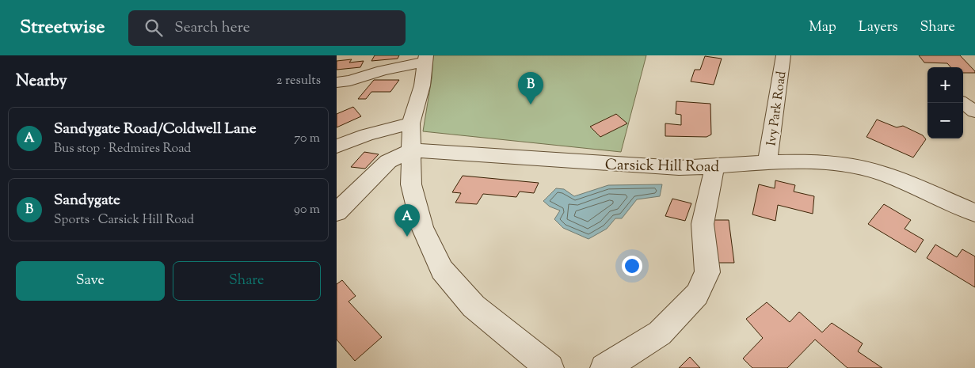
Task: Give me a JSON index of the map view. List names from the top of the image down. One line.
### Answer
{"streets":{"street":["Ivy Park Road","Carsick Hill Road"]},"crossings":[["Ivy Park Road","Carsick Hill Road"]],"page":{"header":"Streetwise","search":"Search here","nav":["Map","Layers","Share"],"heading":["Nearby","2 results"],"map_buttons":["+","−"],"pins":["B","A"],"list":[{"mark":"A","name":"Sandygate Road/Coldwell Lane","note":"Bus stop · Redmires Road","value":"70 m"},{"mark":"B","name":"Sandygate","note":"Sports · Carsick Hill Road","value":"90 m"}],"buttons":["Save","Share"]}}
